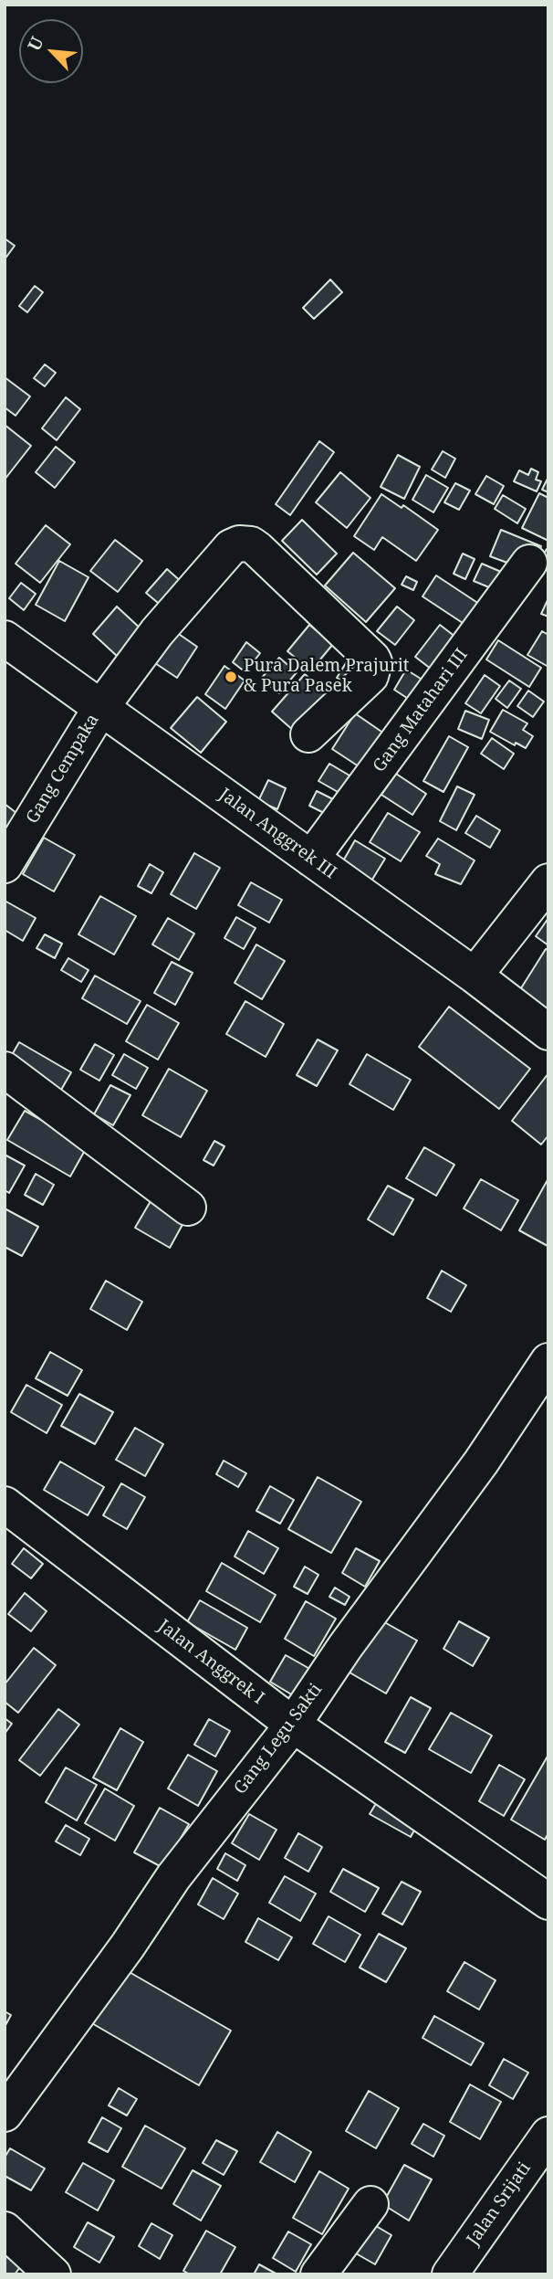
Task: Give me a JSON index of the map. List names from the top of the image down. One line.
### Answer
{"streets":{"street":["Gang Matahari III","Gang Cempaka","Jalan Anggrek III","Jalan Anggrek I","Gang Legu Sakti","Jalan Srijati"]},"crossings":[["Gang Matahari III","Jalan Anggrek III"],["Gang Cempaka","Jalan Anggrek III"],["Jalan Anggrek I","Gang Legu Sakti"]],"places":["Pura Dalem Prajurit & Pura Pasek"],"north":"top left"}
